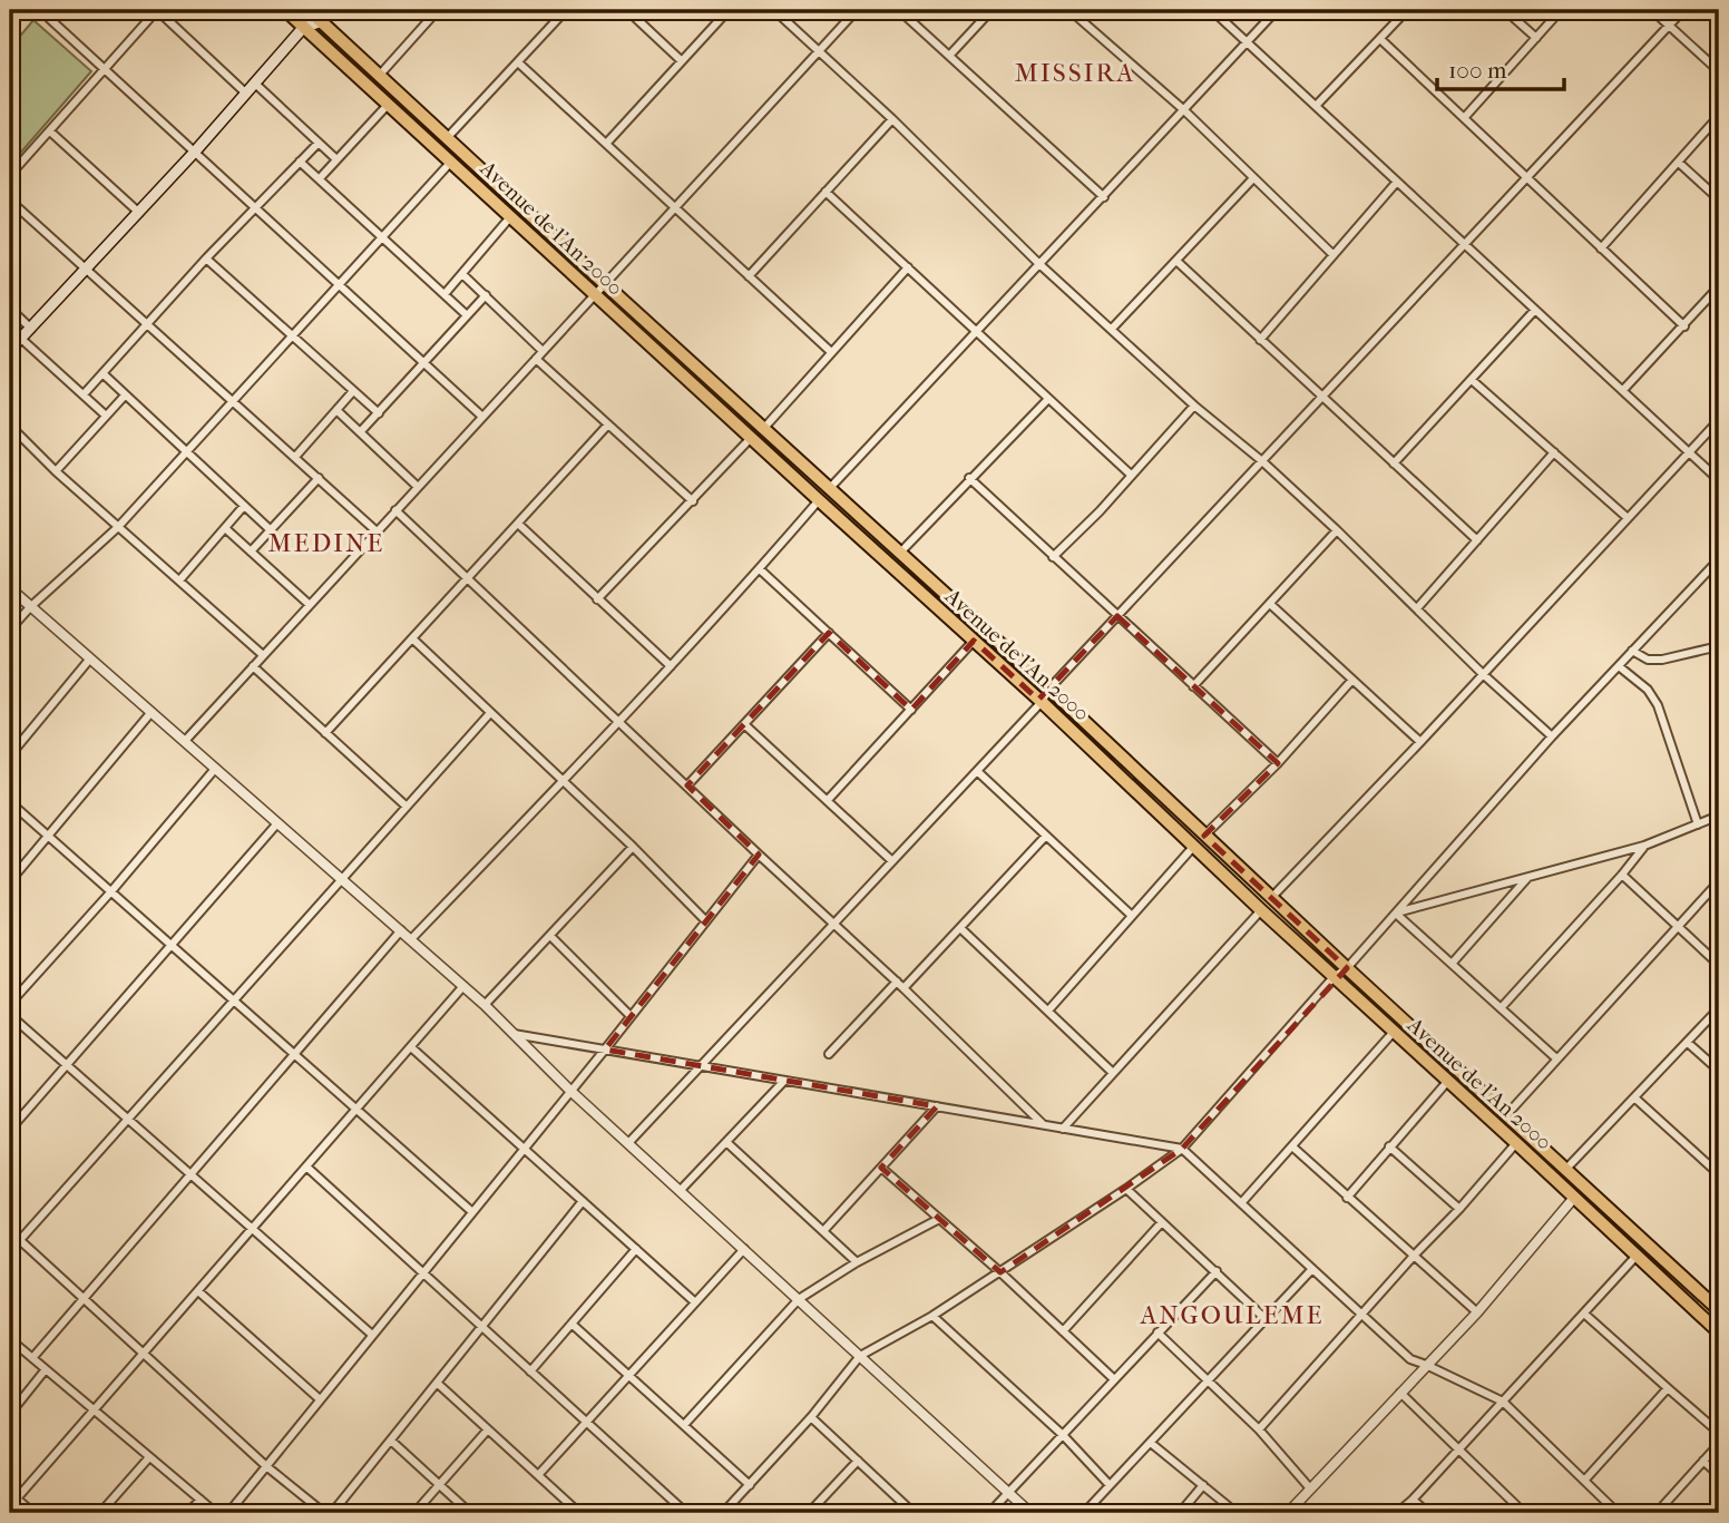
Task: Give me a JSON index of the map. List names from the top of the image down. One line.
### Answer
{"streets":{"main road":["Avenue de l'An 2000"]},"districts":["MISSIRA","MEDINE","ANGOULEME"],"scale_bar":"100 m"}
